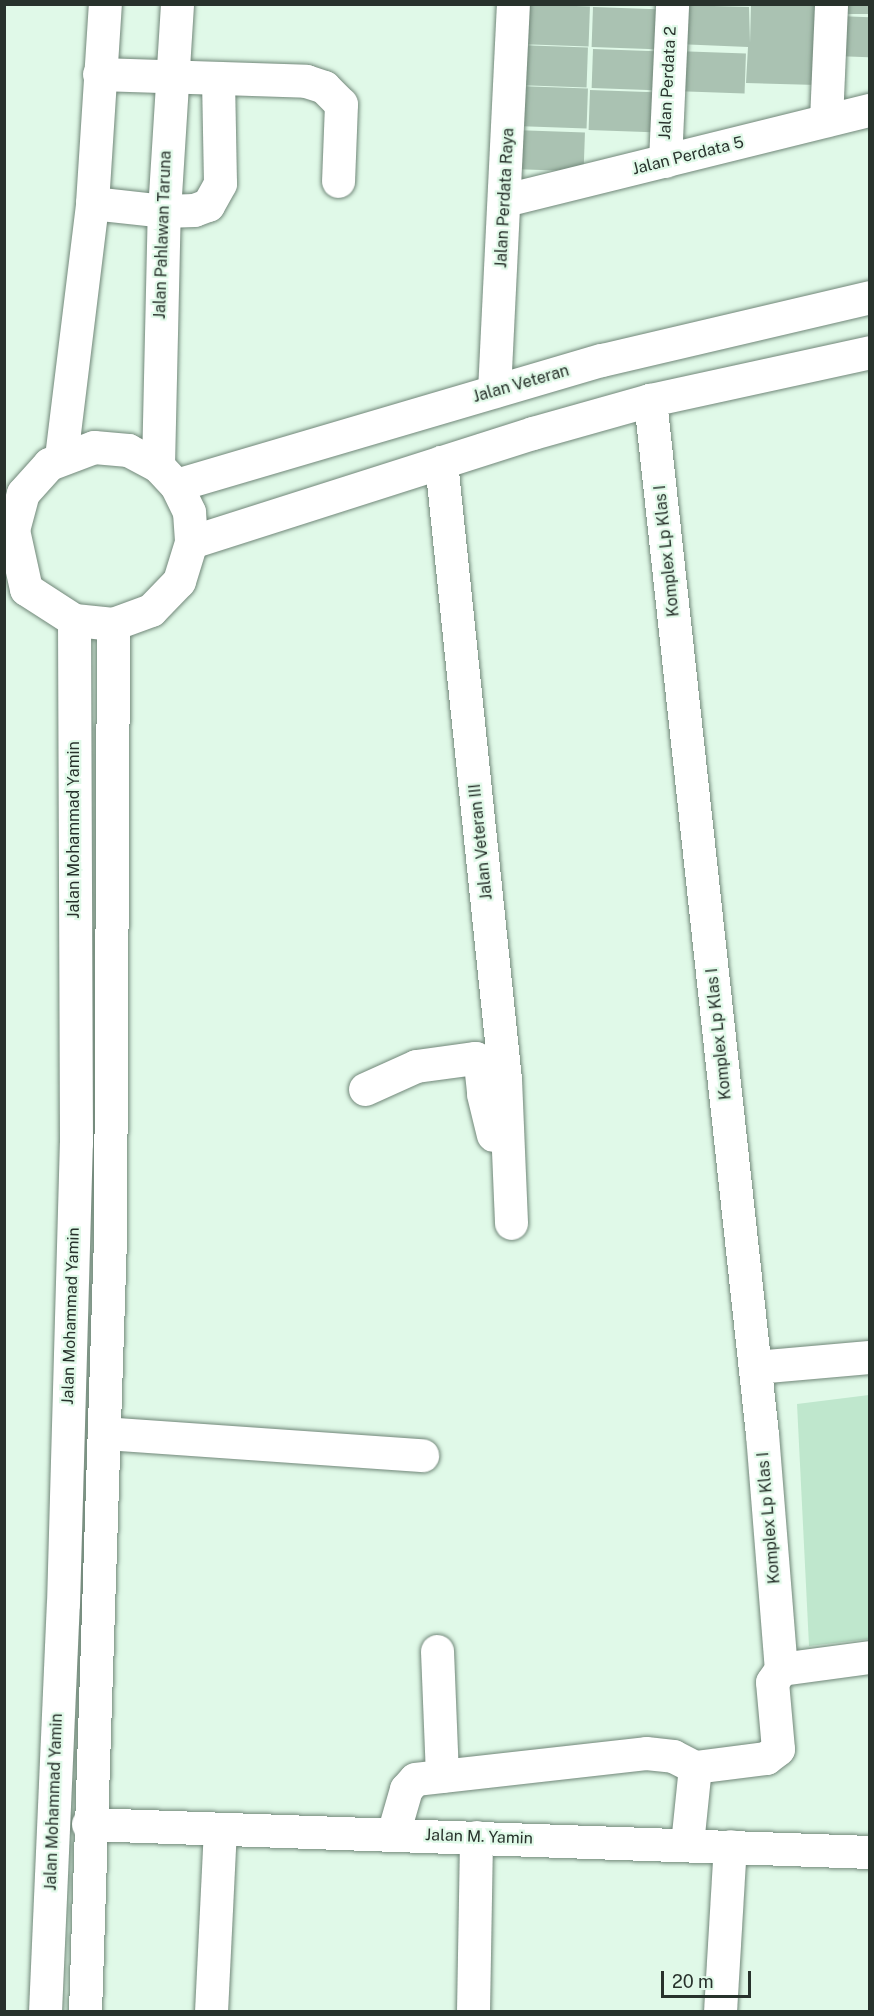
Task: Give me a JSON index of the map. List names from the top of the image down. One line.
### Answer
{"streets":{"main road":["Jalan Perdata 2","Jalan Perdata 5","Jalan Perdata Raya","Jalan Pahlawan Taruna","Jalan Veteran","Komplex Lp Klas I","Jalan Mohammad Yamin","Jalan Veteran III","Jalan M. Yamin"]},"crossings":[["Jalan Perdata 2","Jalan Perdata 5"],["Jalan Perdata 5","Jalan Perdata Raya"],["Jalan Perdata Raya","Jalan Veteran"],["Jalan Pahlawan Taruna","Jalan Veteran"],["Jalan Pahlawan Taruna","Jalan Mohammad Yamin"],["Jalan Veteran","Jalan Mohammad Yamin"]],"scale_bar":"20 m"}
